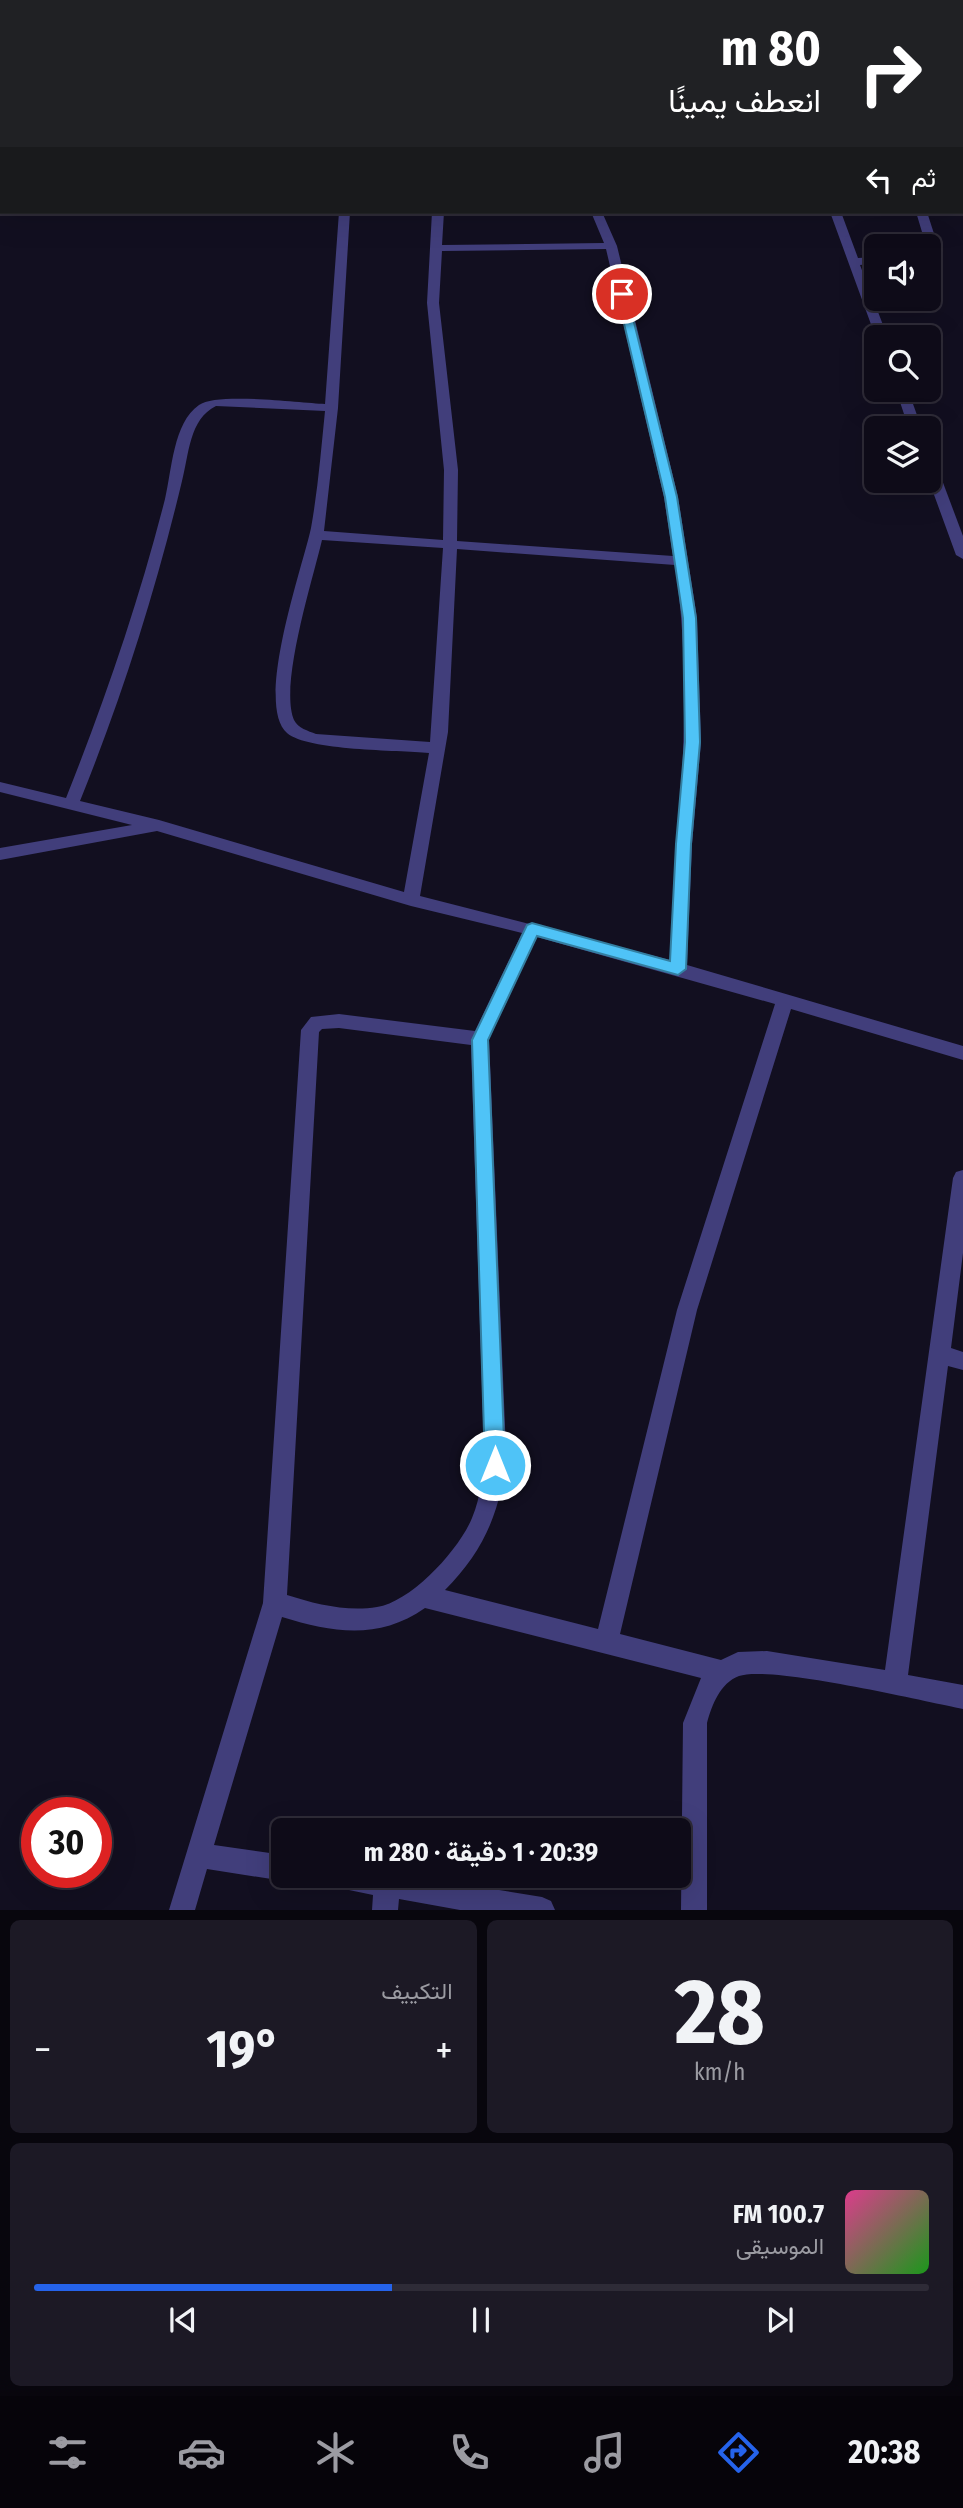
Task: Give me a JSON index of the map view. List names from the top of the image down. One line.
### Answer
{"page":{"turn":["80 m","انعطف يمينًا"],"then":"ثم","limit":"30","trip":"20:39 · 1 دقيقة · 280 m","tile":[["28","km/h"],"التكييف"],"heat":["−","19°","+"],"song":["100.7 FM","الموسيقى"],"tabs":"20:38"}}
